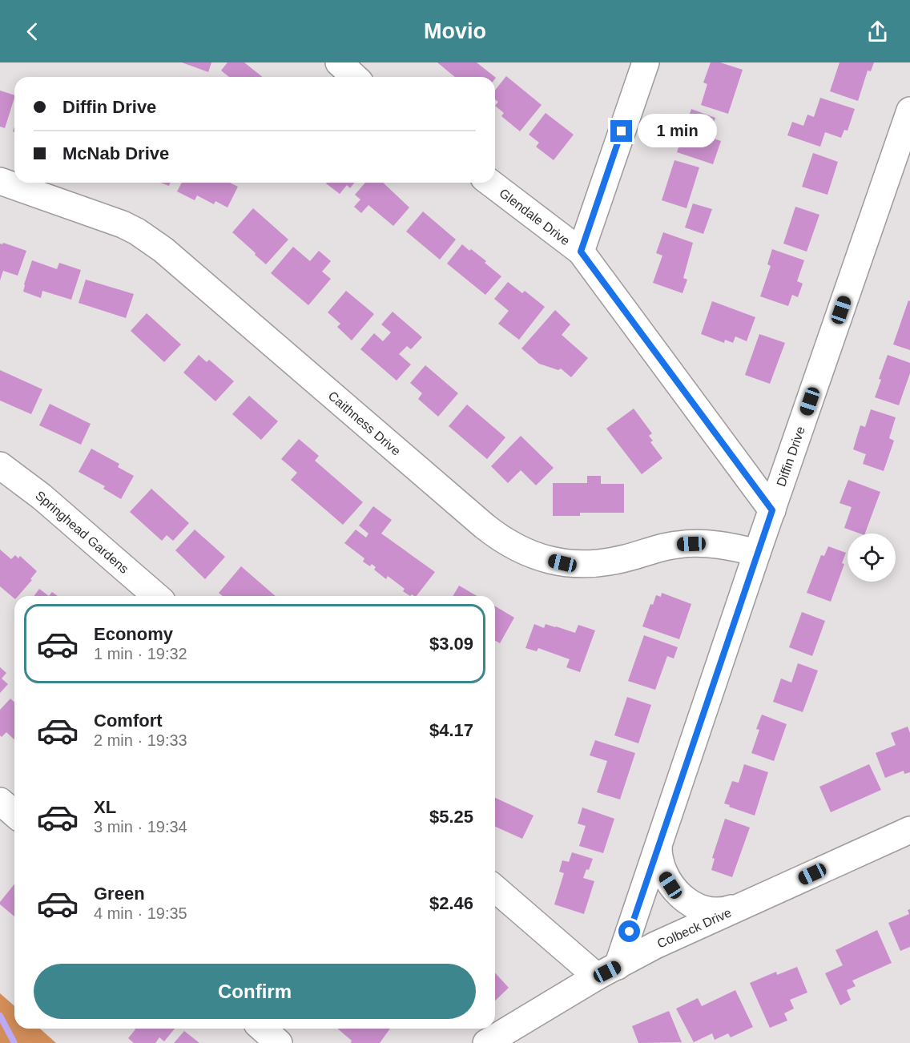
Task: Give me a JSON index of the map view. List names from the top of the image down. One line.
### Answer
{"streets":{"street":["Glendale Drive","Caithness Drive","Diffin Drive","Springhead Gardens","Colbeck Drive"]},"crossings":[["Glendale Drive","Diffin Drive"],["Caithness Drive","Diffin Drive"],["Diffin Drive","Colbeck Drive"]],"page":{"header":"Movio","banner":["Diffin Drive","McNab Drive"],"bubble":"1 min","list":[{"name":"Economy","note":"1 min · 19:32","value":"$3.09"},{"name":"Comfort","note":"2 min · 19:33","value":"$4.17"},{"name":"XL","note":"3 min · 19:34","value":"$5.25"},{"name":"Green","note":"4 min · 19:35","value":"$2.46"}],"buttons":"Confirm"}}
